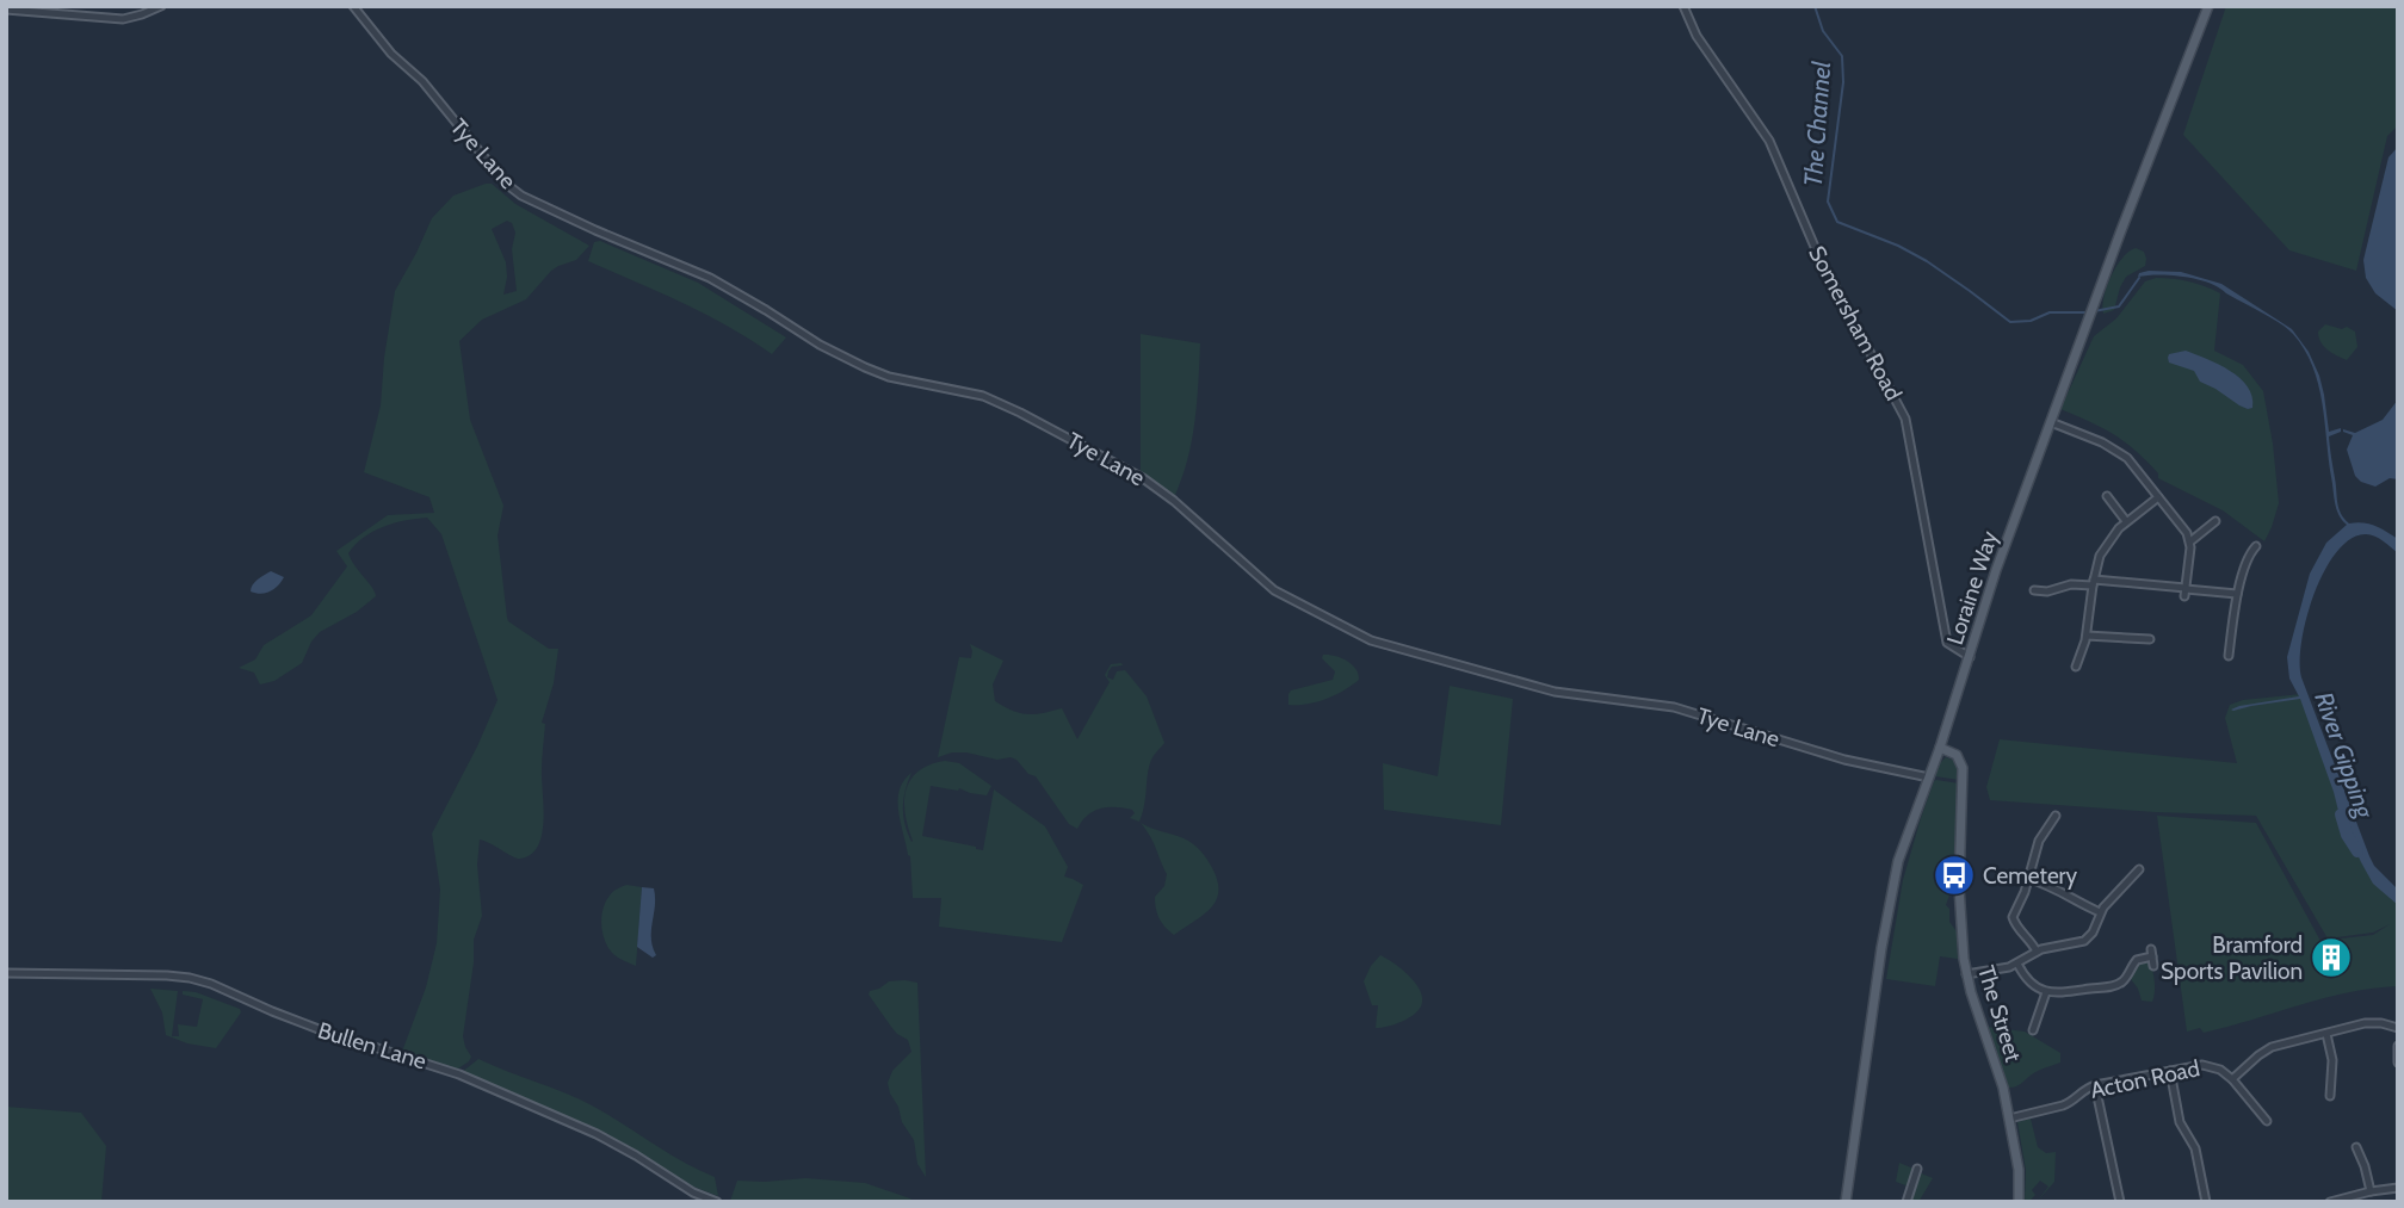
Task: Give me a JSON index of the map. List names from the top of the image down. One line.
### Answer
{"streets":{"main road":["Loraine Way","The Street"],"street":["Tye Lane","Somersham Road","Bullen Lane","Acton Road"]},"crossings":[["Tye Lane","Loraine Way"],["Somersham Road","Loraine Way"],["Loraine Way","The Street"],["The Street","Acton Road"]],"water":["The Channel","River Gipping"],"places":{"bus stop":["Cemetery"],"building":["Bramford Sports Pavilion"]}}
